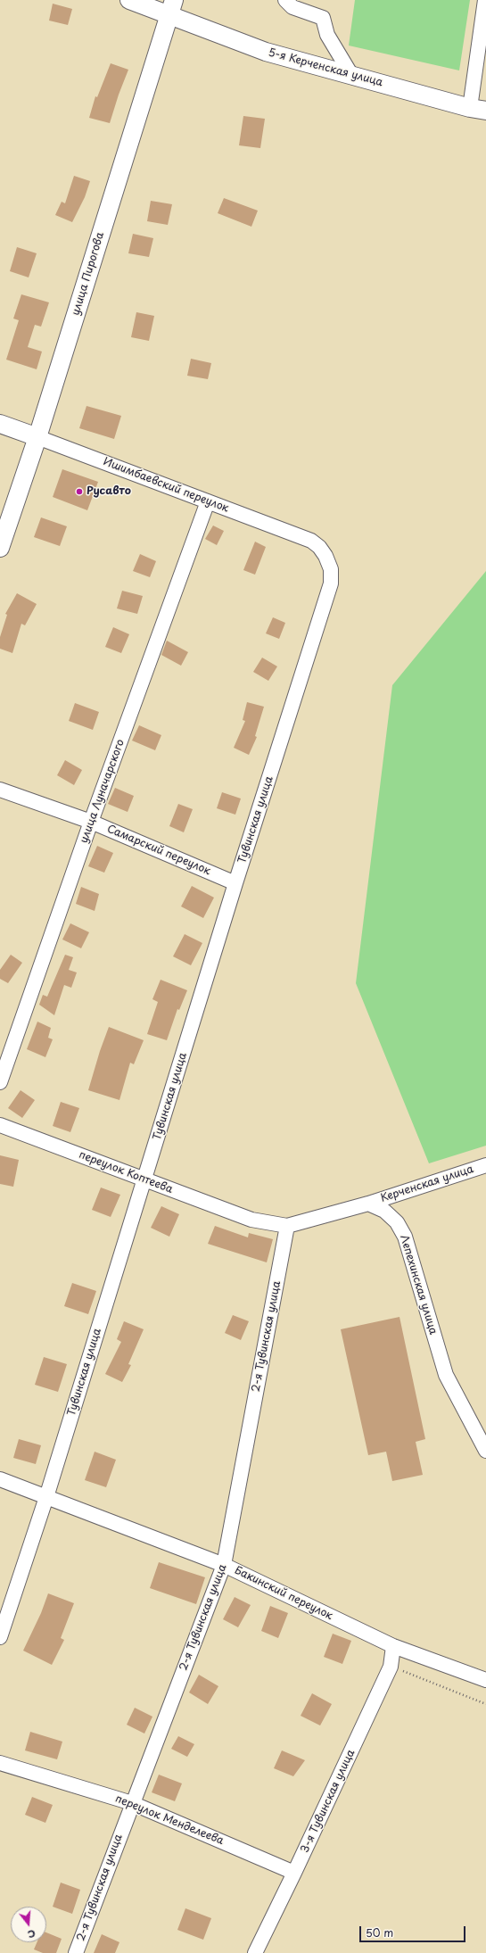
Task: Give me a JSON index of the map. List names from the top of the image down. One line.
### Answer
{"streets":{"main road":["5-я Керченская улица","улица Пирогова","Ишимбаевский переулок"],"street":["улица Луначарского","Тувинская улица","Самарский переулок","переулок Коптеева","Керченская улица","Лепехинская улица","2-я Тувинская улица","Бакинский переулок","3-я Тувинская улица","переулок Менделеева"]},"crossings":[["5-я Керченская улица","улица Пирогова"],["улица Пирогова","Ишимбаевский переулок"],["Ишимбаевский переулок","улица Луначарского"],["Ишимбаевский переулок","Тувинская улица"],["улица Луначарского","Самарский переулок"],["Тувинская улица","Самарский переулок"],["Тувинская улица","переулок Коптеева"],["Тувинская улица","Бакинский переулок"],["переулок Коптеева","2-я Тувинская улица"],["Керченская улица","Лепехинская улица"],["2-я Тувинская улица","Бакинский переулок"],["2-я Тувинская улица","переулок Менделеева"],["Бакинский переулок","3-я Тувинская улица"],["3-я Тувинская улица","переулок Менделеева"]],"places":["Русавто"],"scale_bar":"50 m","north":"bottom"}
